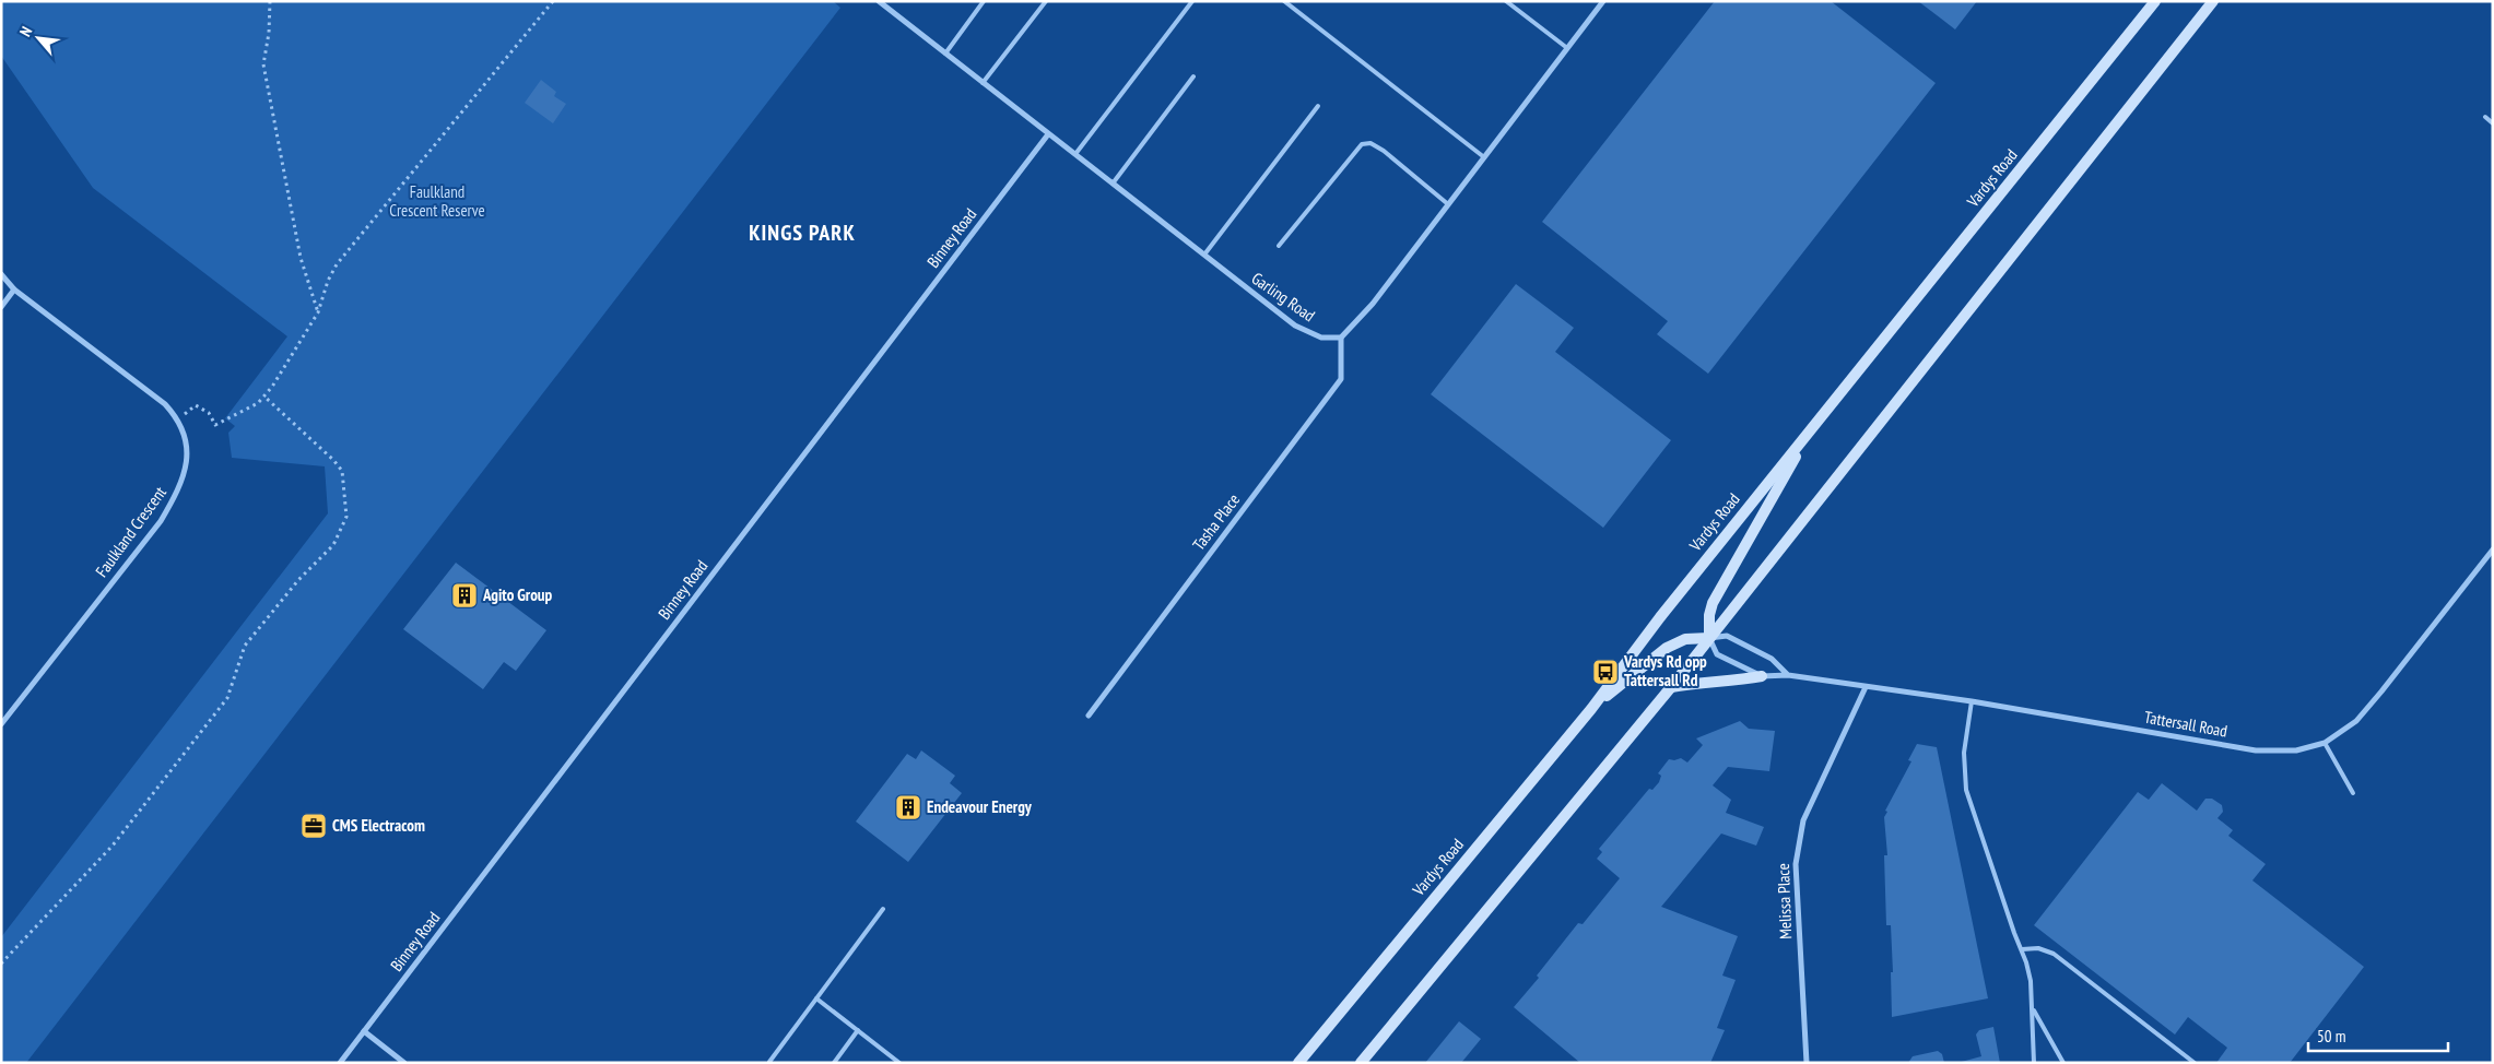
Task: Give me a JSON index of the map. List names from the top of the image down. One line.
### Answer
{"streets":{"main road":["Vardys Road"],"street":["Binney Road","Garling Road","Tasha Place","Faulkland Crescent","Tattersall Road","Melissa Place"]},"crossings":[["Binney Road","Garling Road"],["Garling Road","Tasha Place"],["Tattersall Road","Melissa Place"]],"districts":["KINGS PARK"],"parks":["Faulkland Crescent Reserve"],"places":{"building":["Agito Group","Endeavour Energy"],"bus stop":["Vardys Rd opp Tattersall Rd"],"office":["CMS Electracom"]},"scale_bar":"50 m","north":"top left"}
